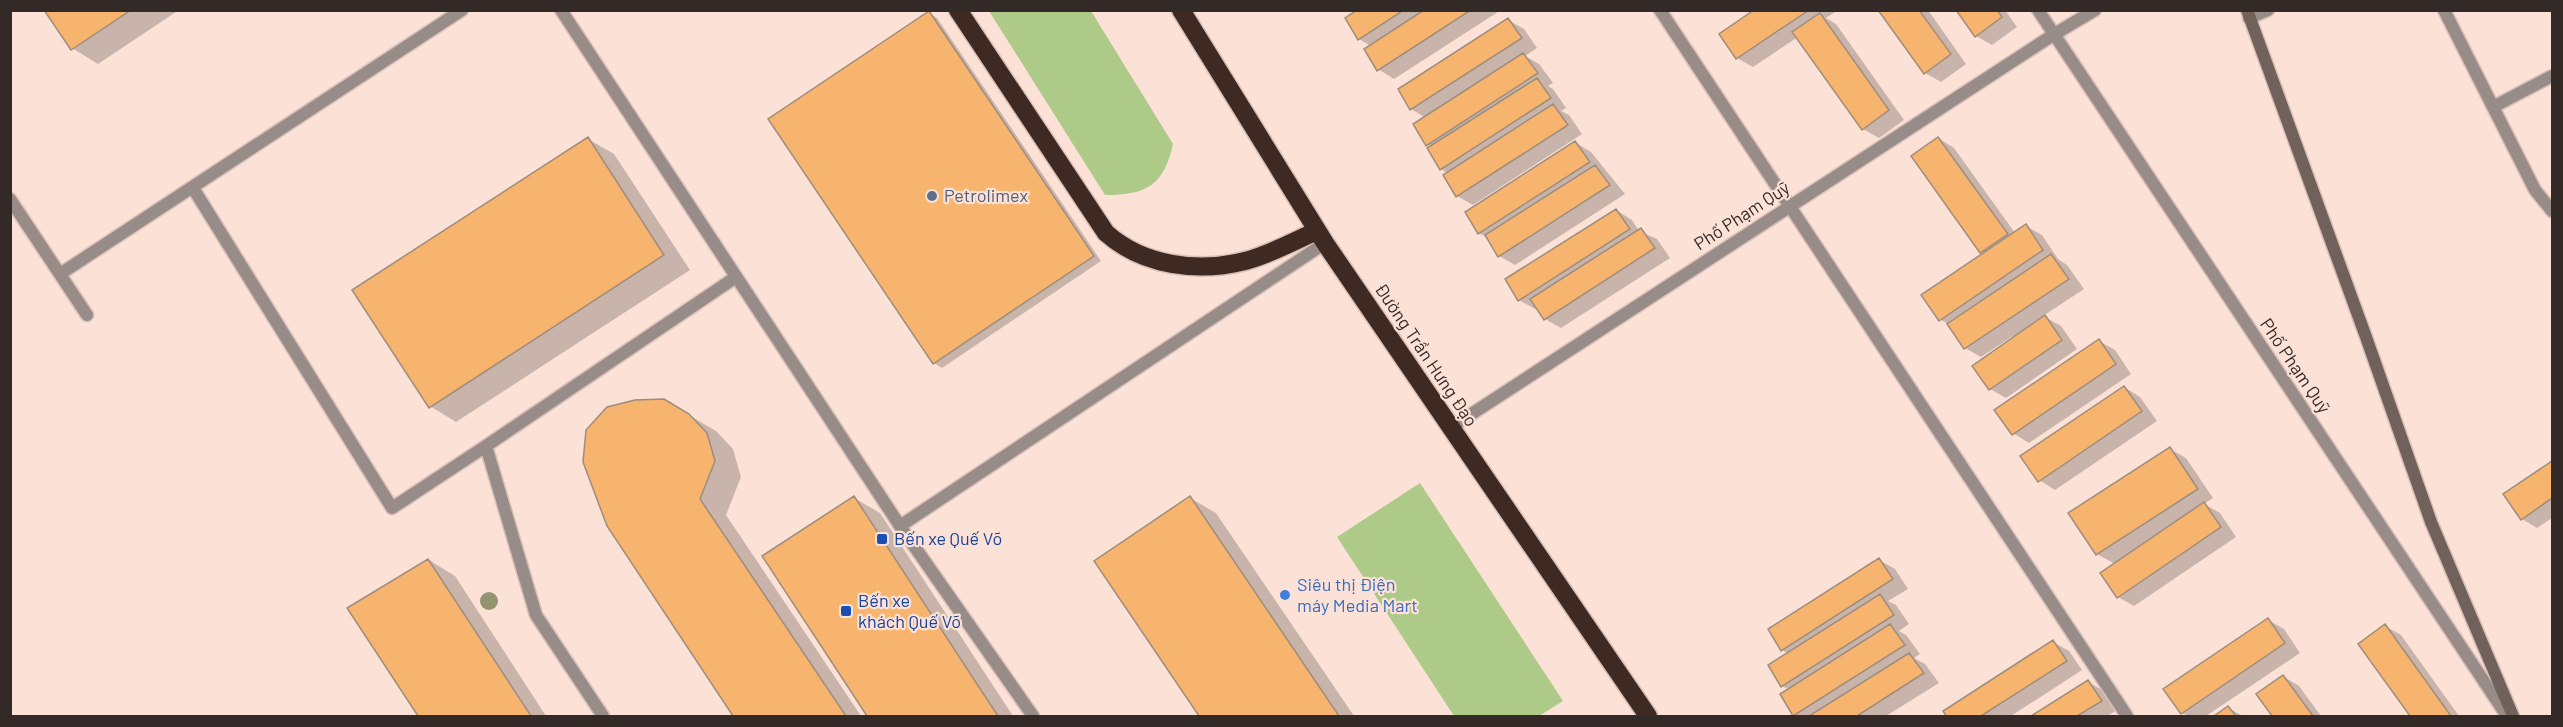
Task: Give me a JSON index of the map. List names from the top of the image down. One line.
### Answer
{"streets":{"highway":["Đường Trần Hưng Đạo"],"street":["Phố Phạm Quỹ"]},"crossings":[["Phố Phạm Quỹ","Đường Trần Hưng Đạo"]],"places":{"other":["Petrolimex","Siêu thị Điện máy Media Mart"],"transit":["Bến xe Quế Võ","Bến xe khách Quế Võ"]}}
